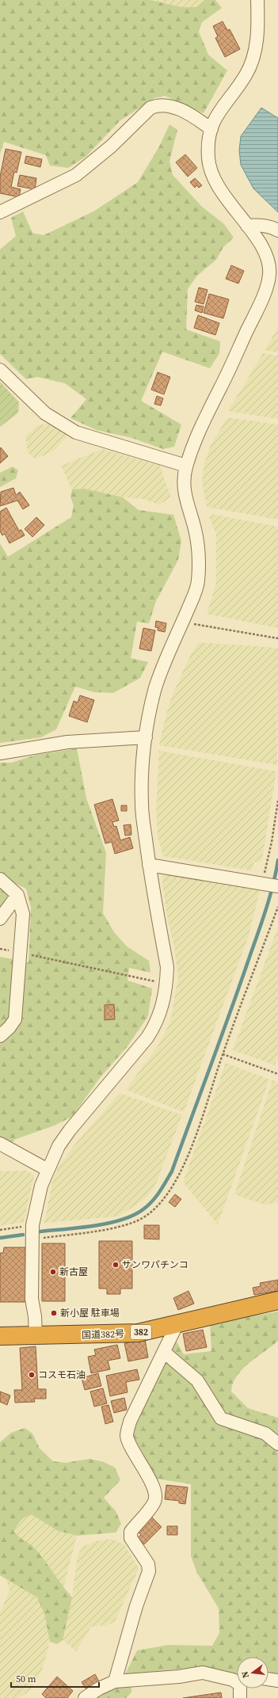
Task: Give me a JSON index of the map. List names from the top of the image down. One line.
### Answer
{"streets":{"highway":["382","国道382号"]},"places":["サンワパチンコ","新古屋","新小屋 駐車場","コスモ石油"],"scale_bar":"50 m","north":"left"}
